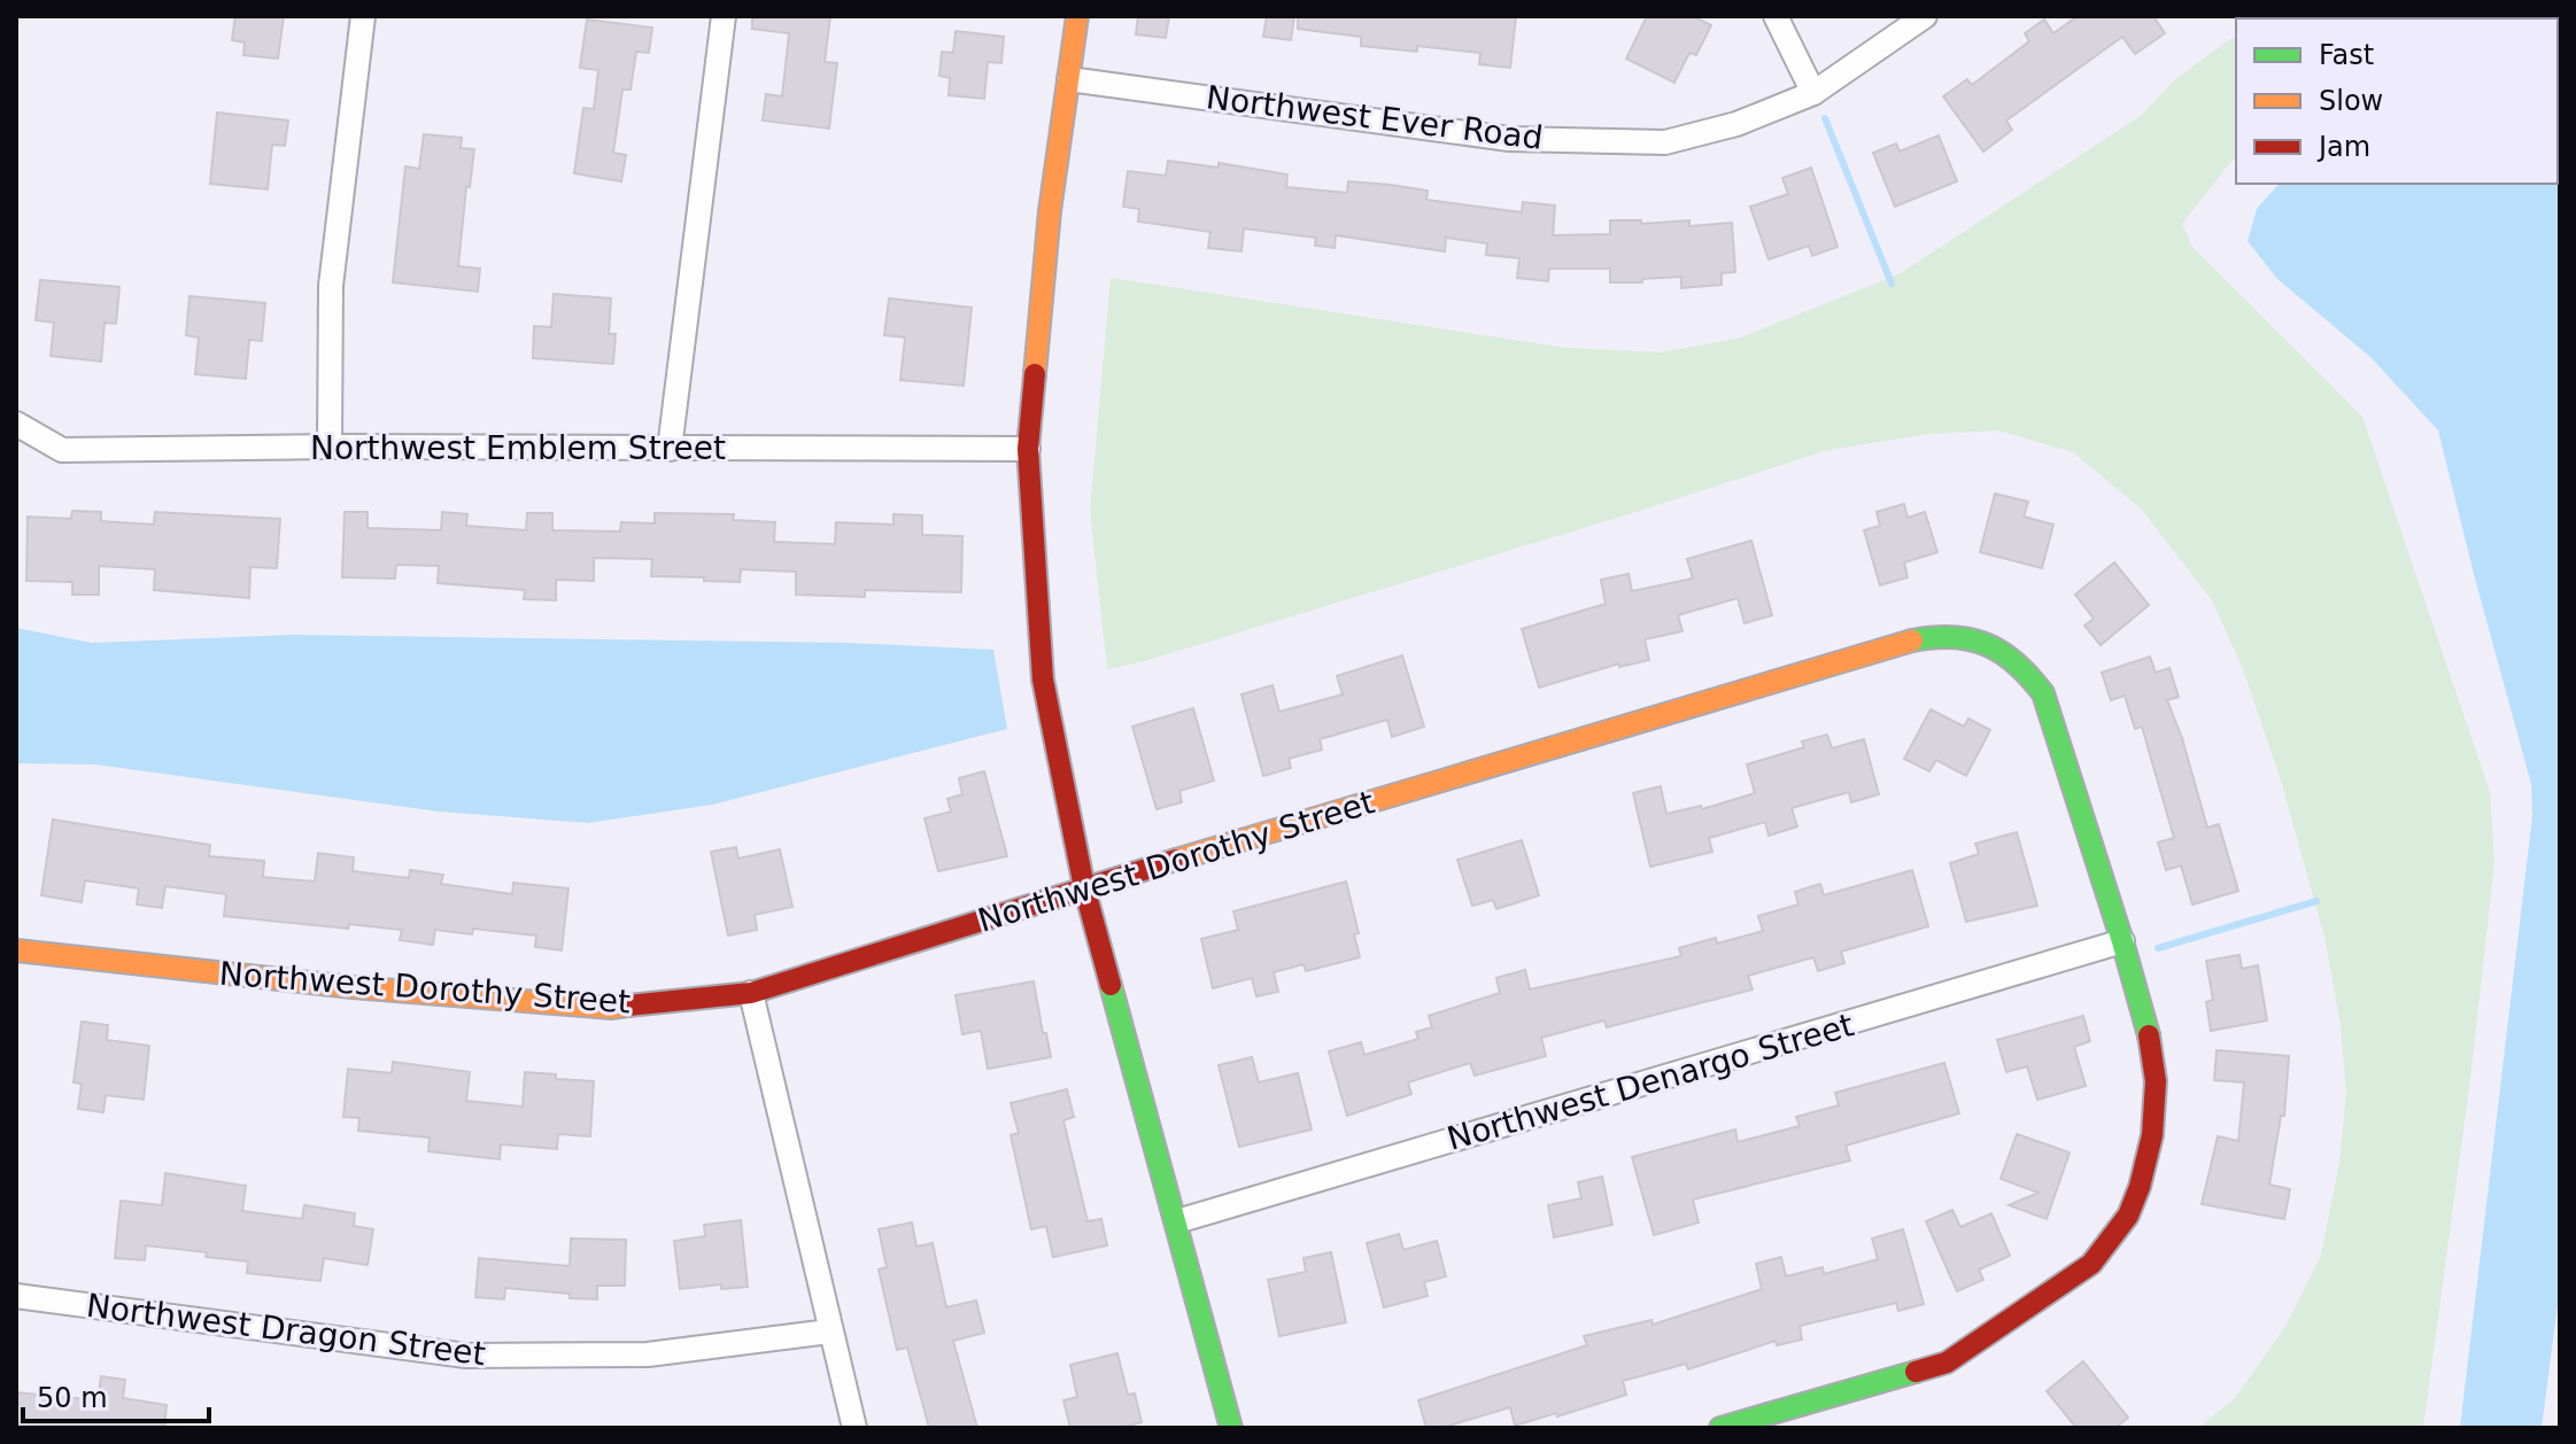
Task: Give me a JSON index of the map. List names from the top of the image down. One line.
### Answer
{"streets":{"street":["Northwest Ever Road","Northwest Emblem Street","Northwest Dorothy Street","Northwest Denargo Street","Northwest Dragon Street"]},"crossings":[["Northwest Dorothy Street","Northwest Denargo Street"]],"legend":["Fast","Slow","Jam"],"scale_bar":"50 m"}
